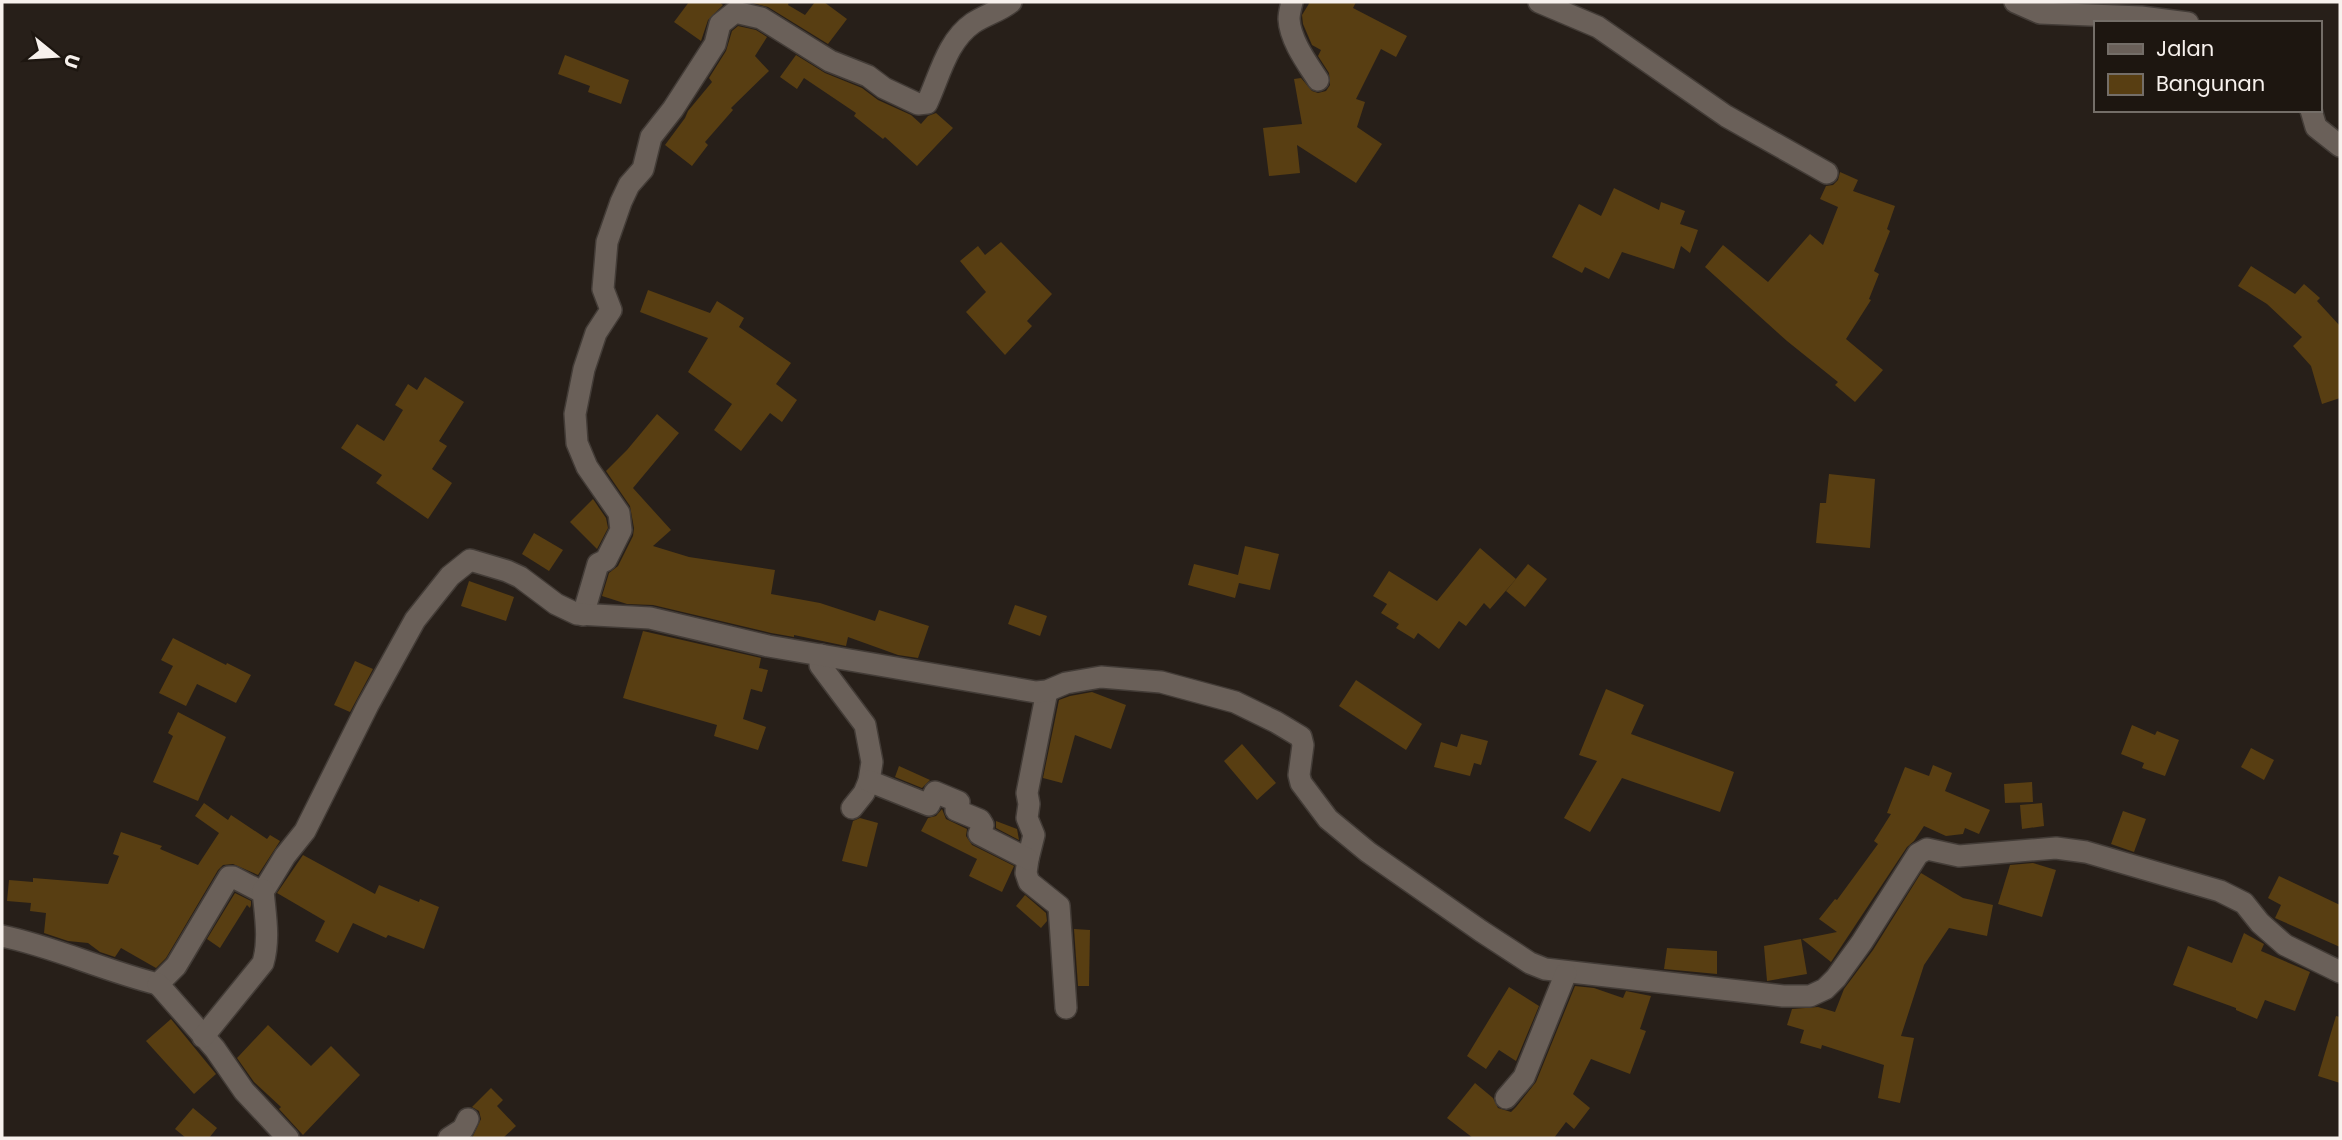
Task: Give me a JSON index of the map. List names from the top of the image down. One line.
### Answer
{"legend":["Jalan","Bangunan"],"north":"right"}
